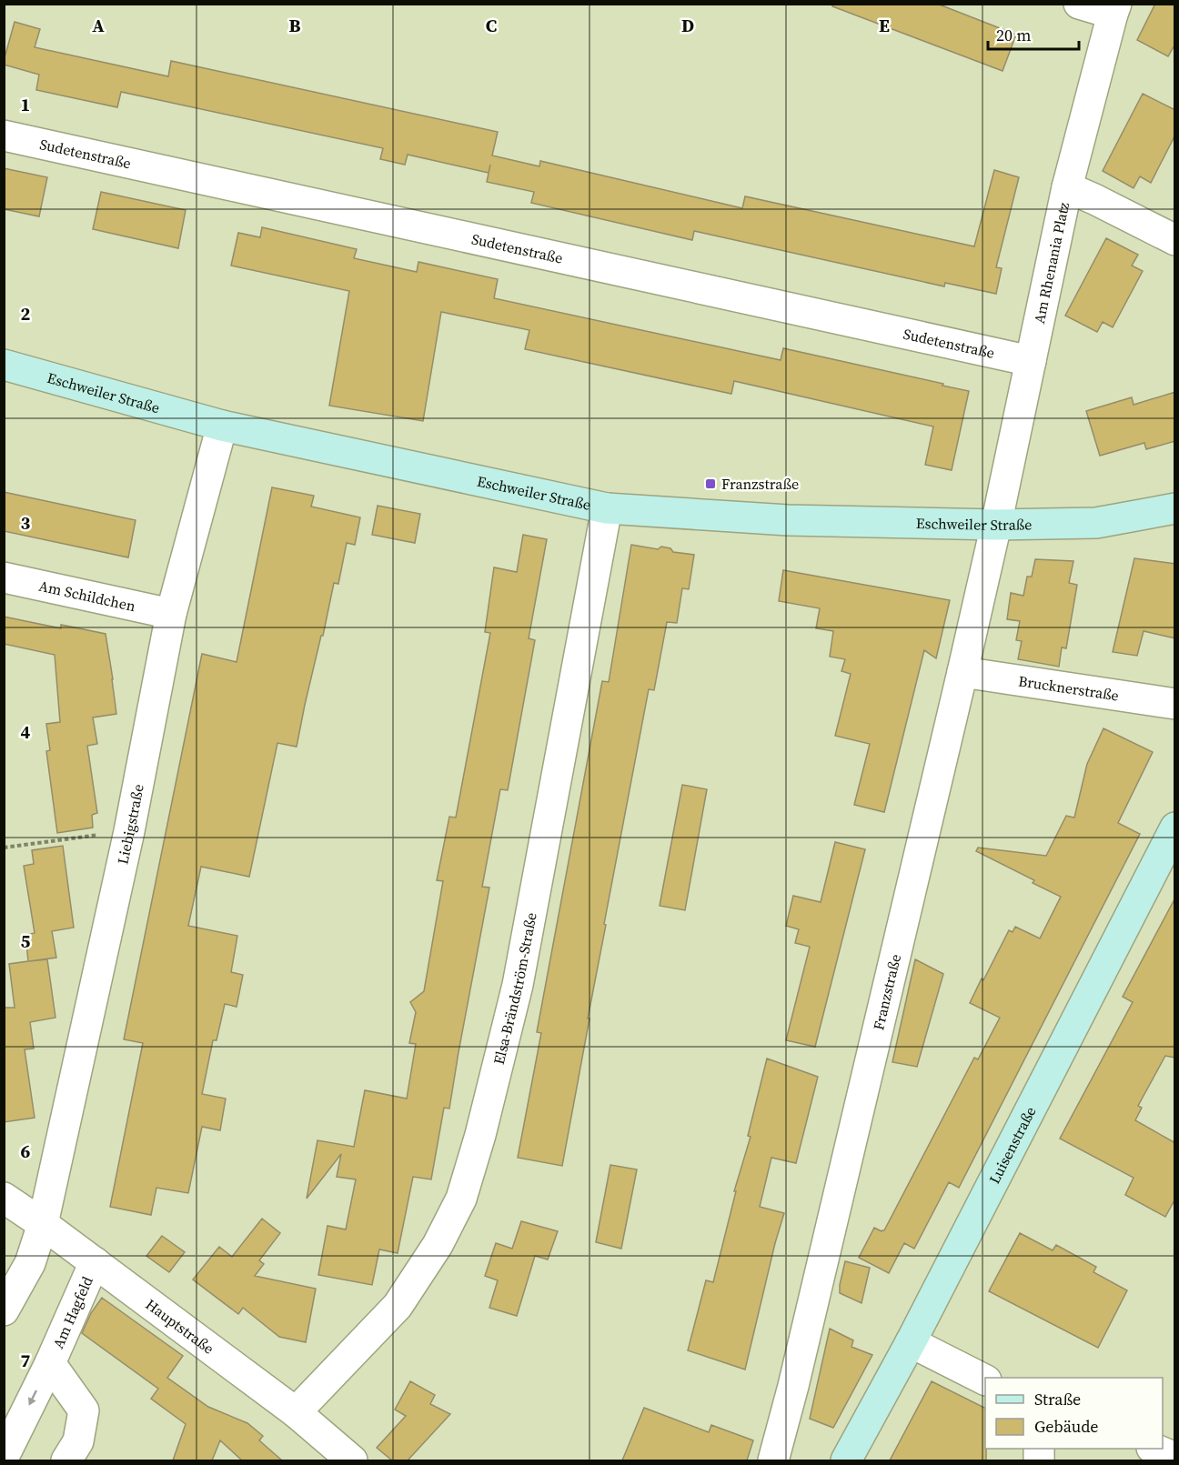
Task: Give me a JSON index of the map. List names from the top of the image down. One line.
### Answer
{"streets":{"street":["Sudetenstraße","Am Rhenania Platz","Eschweiler Straße","Am Schildchen","Brucknerstraße","Liebigstraße","Elsa-Brändström-Straße","Franzstraße","Luisenstraße","Am Hagfeld","Hauptstraße"]},"crossings":[["Sudetenstraße","Am Rhenania Platz"],["Am Rhenania Platz","Eschweiler Straße"],["Am Rhenania Platz","Franzstraße"],["Eschweiler Straße","Liebigstraße"],["Eschweiler Straße","Elsa-Brändström-Straße"],["Eschweiler Straße","Franzstraße"],["Am Schildchen","Liebigstraße"],["Brucknerstraße","Franzstraße"],["Liebigstraße","Hauptstraße"],["Elsa-Brändström-Straße","Hauptstraße"],["Am Hagfeld","Hauptstraße"]],"places":{"transit":["Franzstraße"]},"legend":["Straße","Gebäude"],"scale_bar":"20 m","grid":{"columns":["A","B","C","D","E"],"rows":["1","2","3","4","5","6","7"]}}
